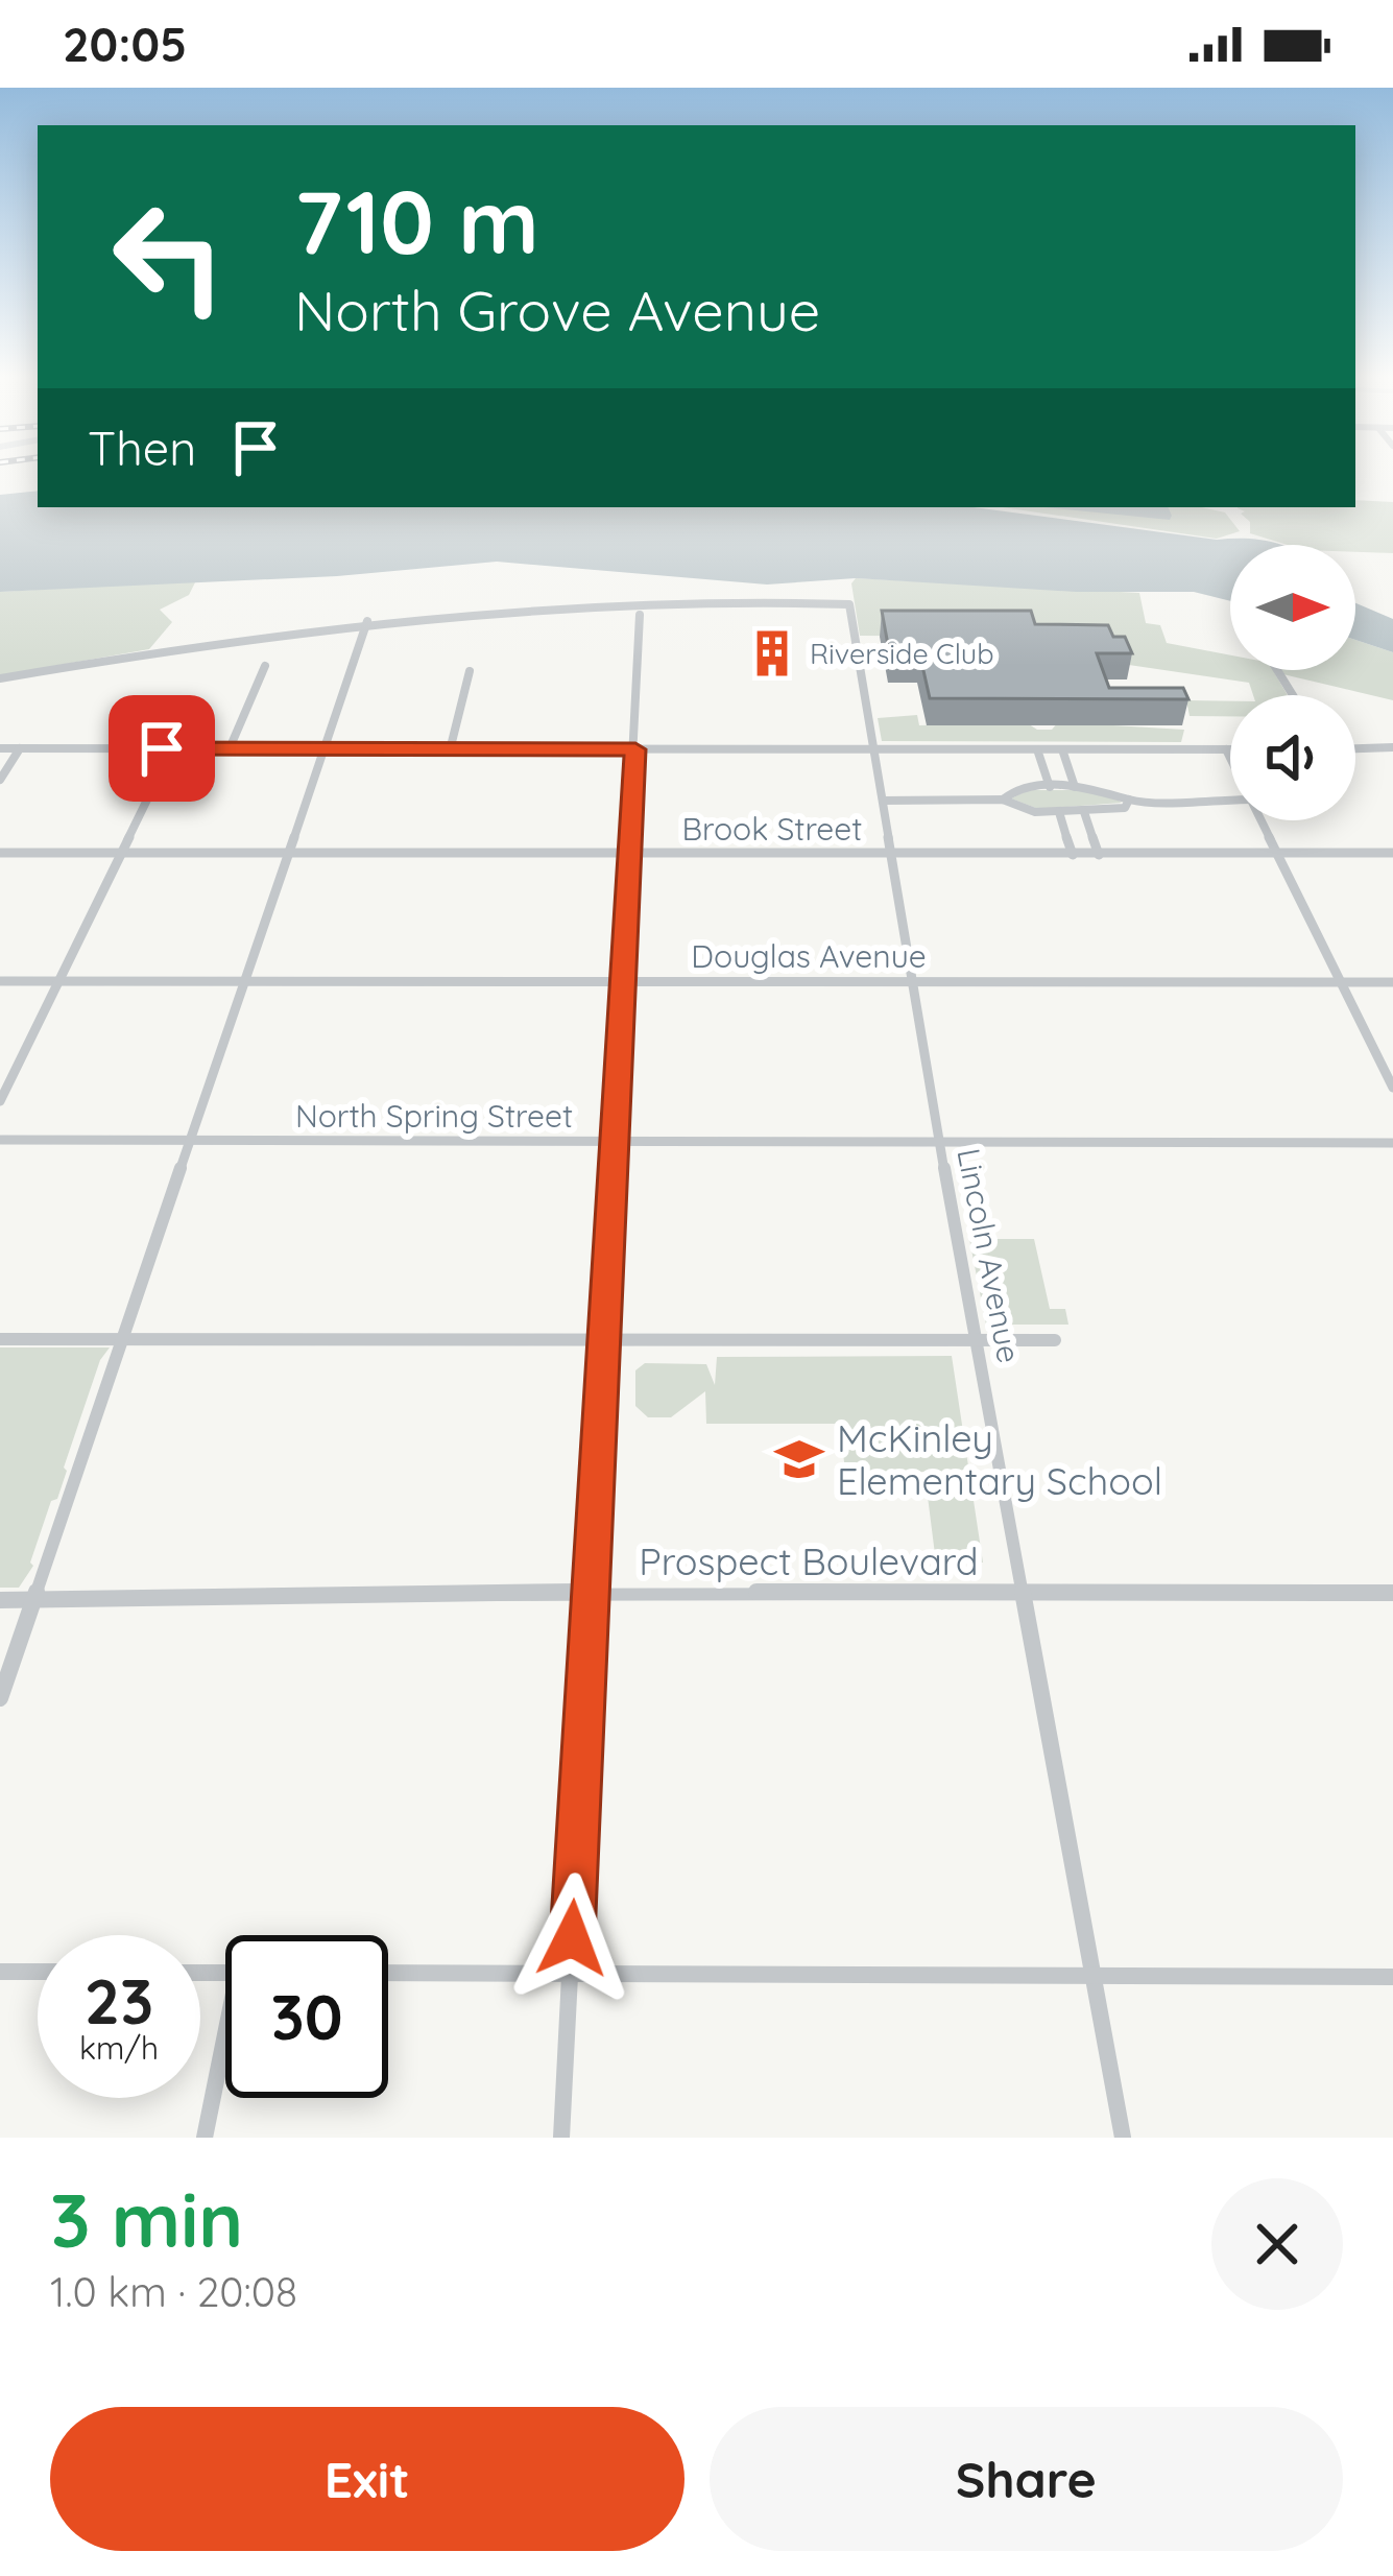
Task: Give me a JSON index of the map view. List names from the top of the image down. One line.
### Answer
{"streets":{"street":["Brook Street","Douglas Avenue","North Spring Street","Lincoln Avenue","Prospect Boulevard"]},"crossings":[["Brook Street","Lincoln Avenue"],["Douglas Avenue","Lincoln Avenue"],["North Spring Street","Lincoln Avenue"],["Lincoln Avenue","Prospect Boulevard"]],"places":{"building":["Riverside Club"],"school or university":["McKinley Elementary School"]},"north":"right","page":{"status":"20:05","turn":["710 m","North Grove Avenue"],"then":"Then","speed":"23 km/h","limit":"30","heading":["3 min","1.0 km · 20:08"],"buttons":["Exit","Share"]}}
